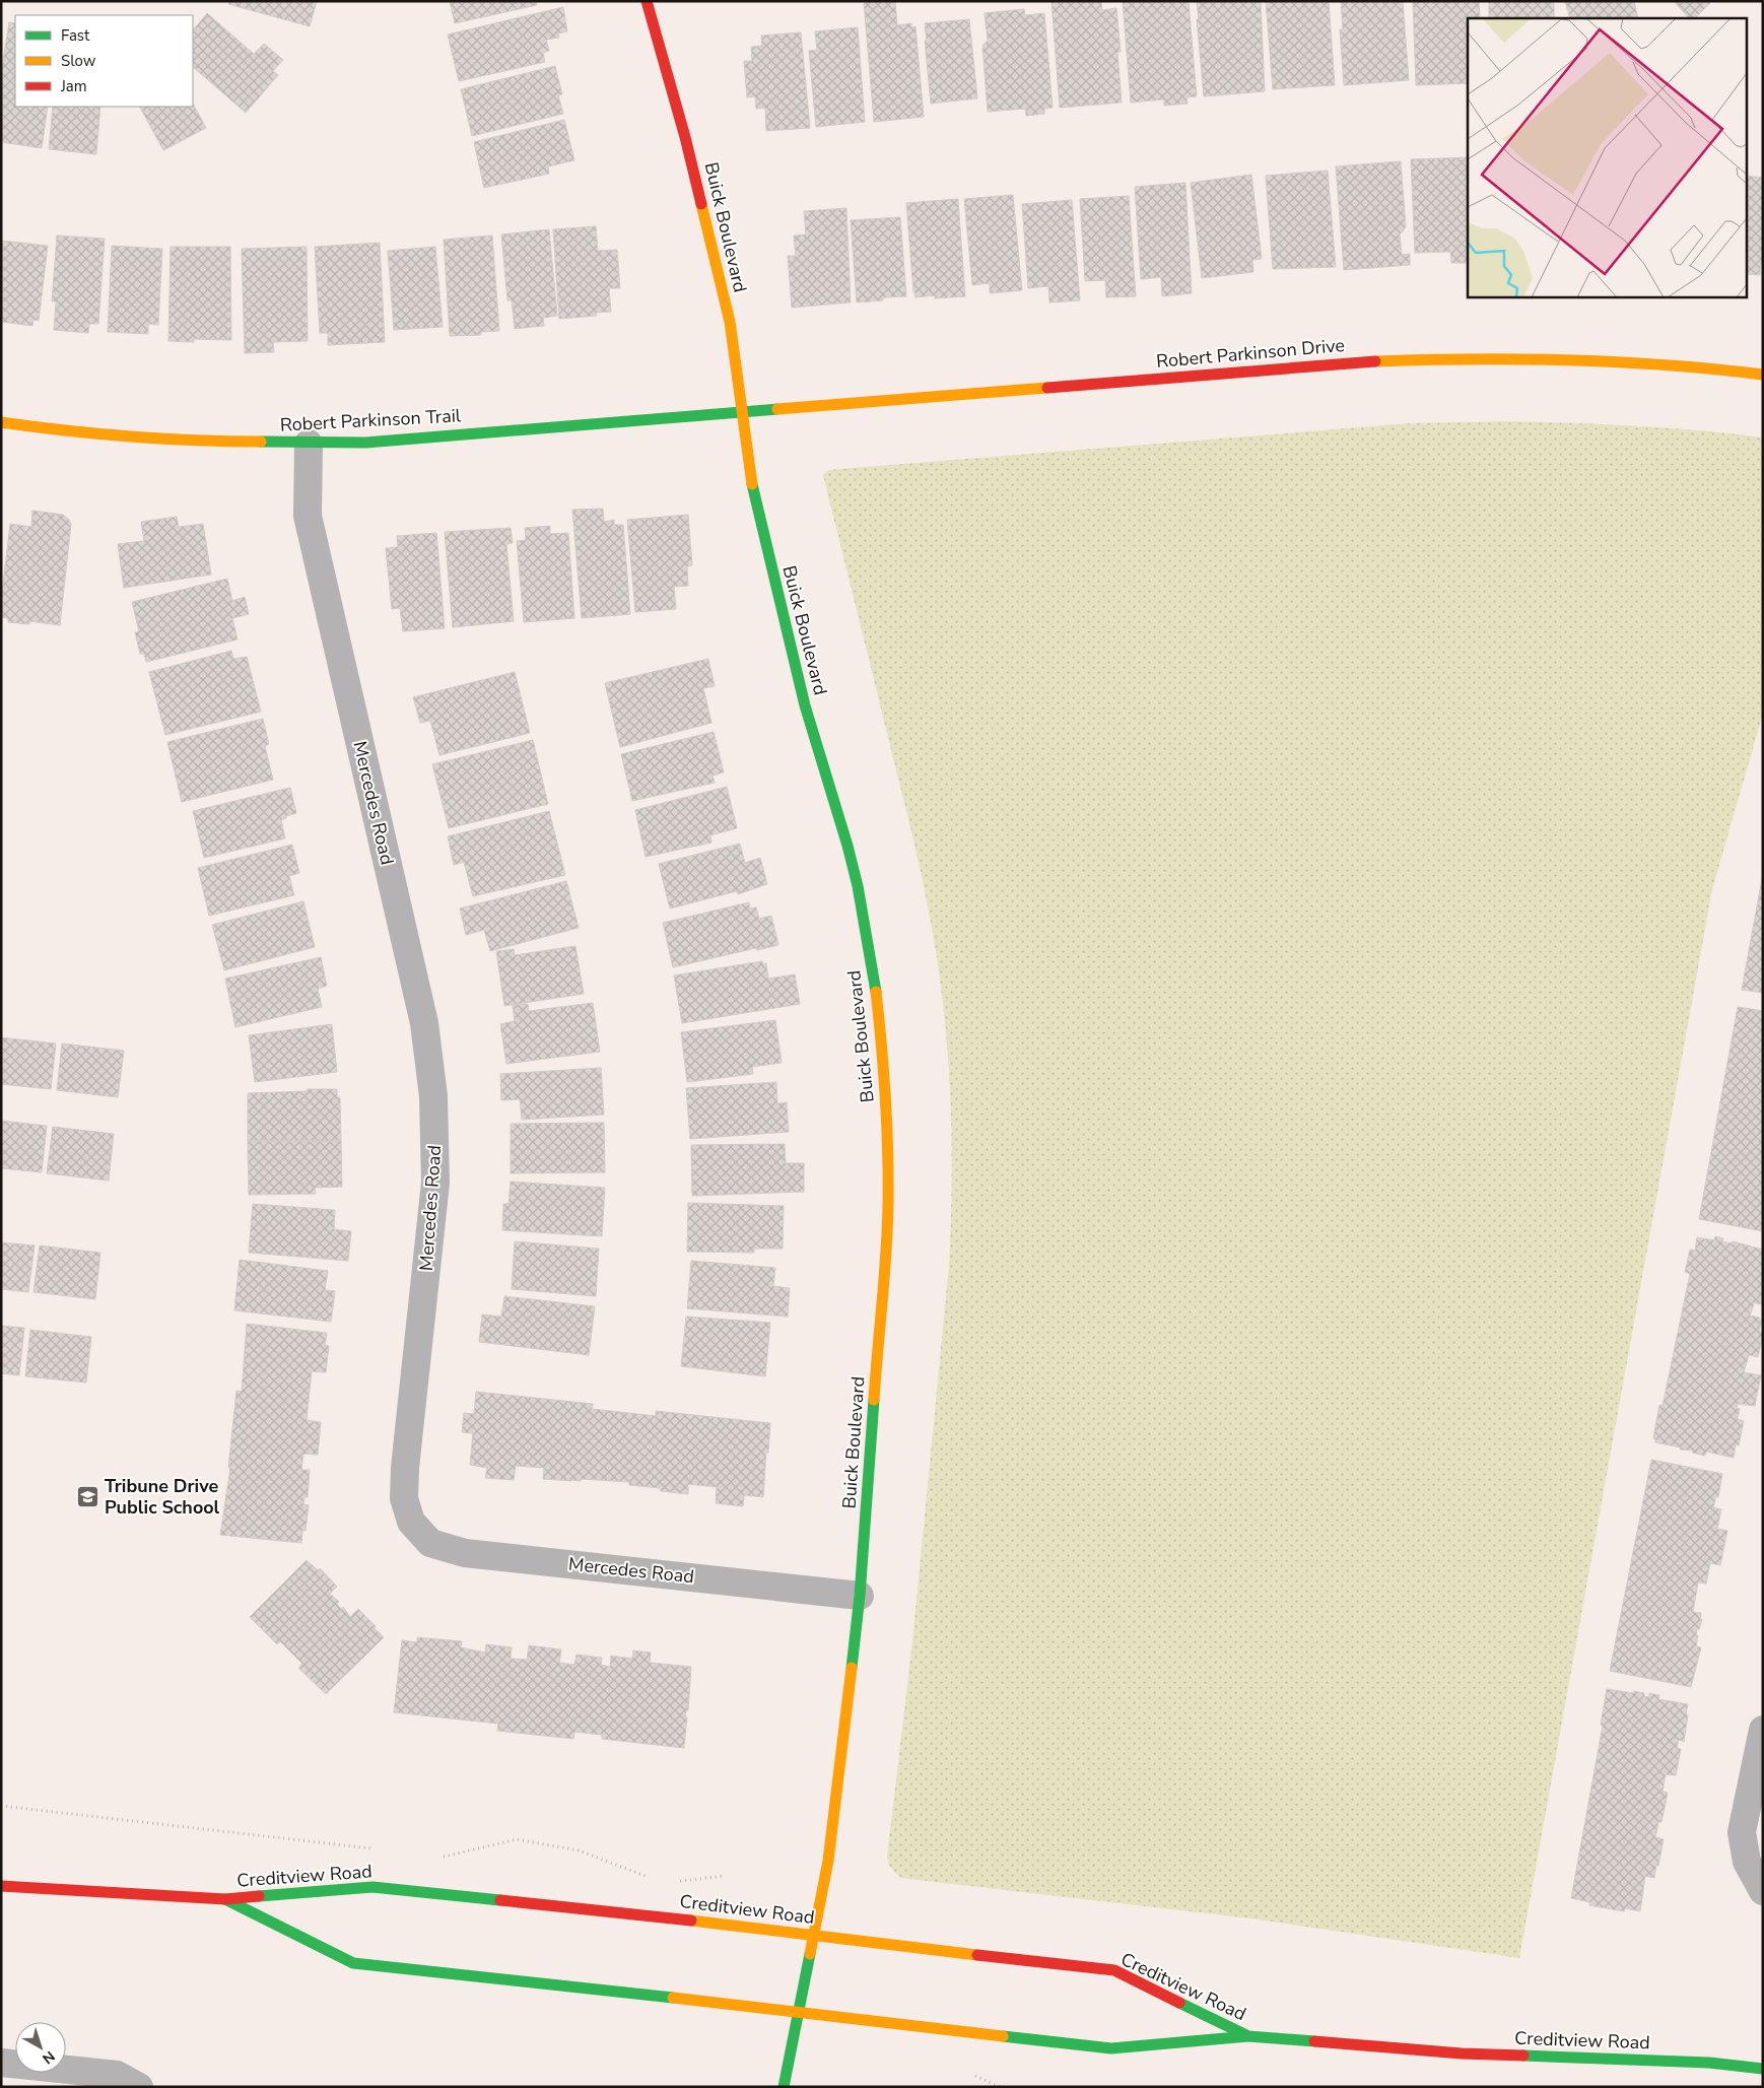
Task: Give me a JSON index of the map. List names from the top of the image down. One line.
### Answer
{"streets":{"street":["Buick Boulevard","Robert Parkinson Drive","Robert Parkinson Trail","Mercedes Road","Creditview Road"]},"crossings":[["Buick Boulevard","Robert Parkinson Drive"],["Buick Boulevard","Robert Parkinson Trail"],["Buick Boulevard","Mercedes Road"],["Buick Boulevard","Creditview Road"],["Robert Parkinson Drive","Robert Parkinson Trail"],["Robert Parkinson Trail","Mercedes Road"]],"places":{"school or university":["Tribune Drive Public School"]},"legend":["Fast","Slow","Jam"],"north":"bottom right"}
